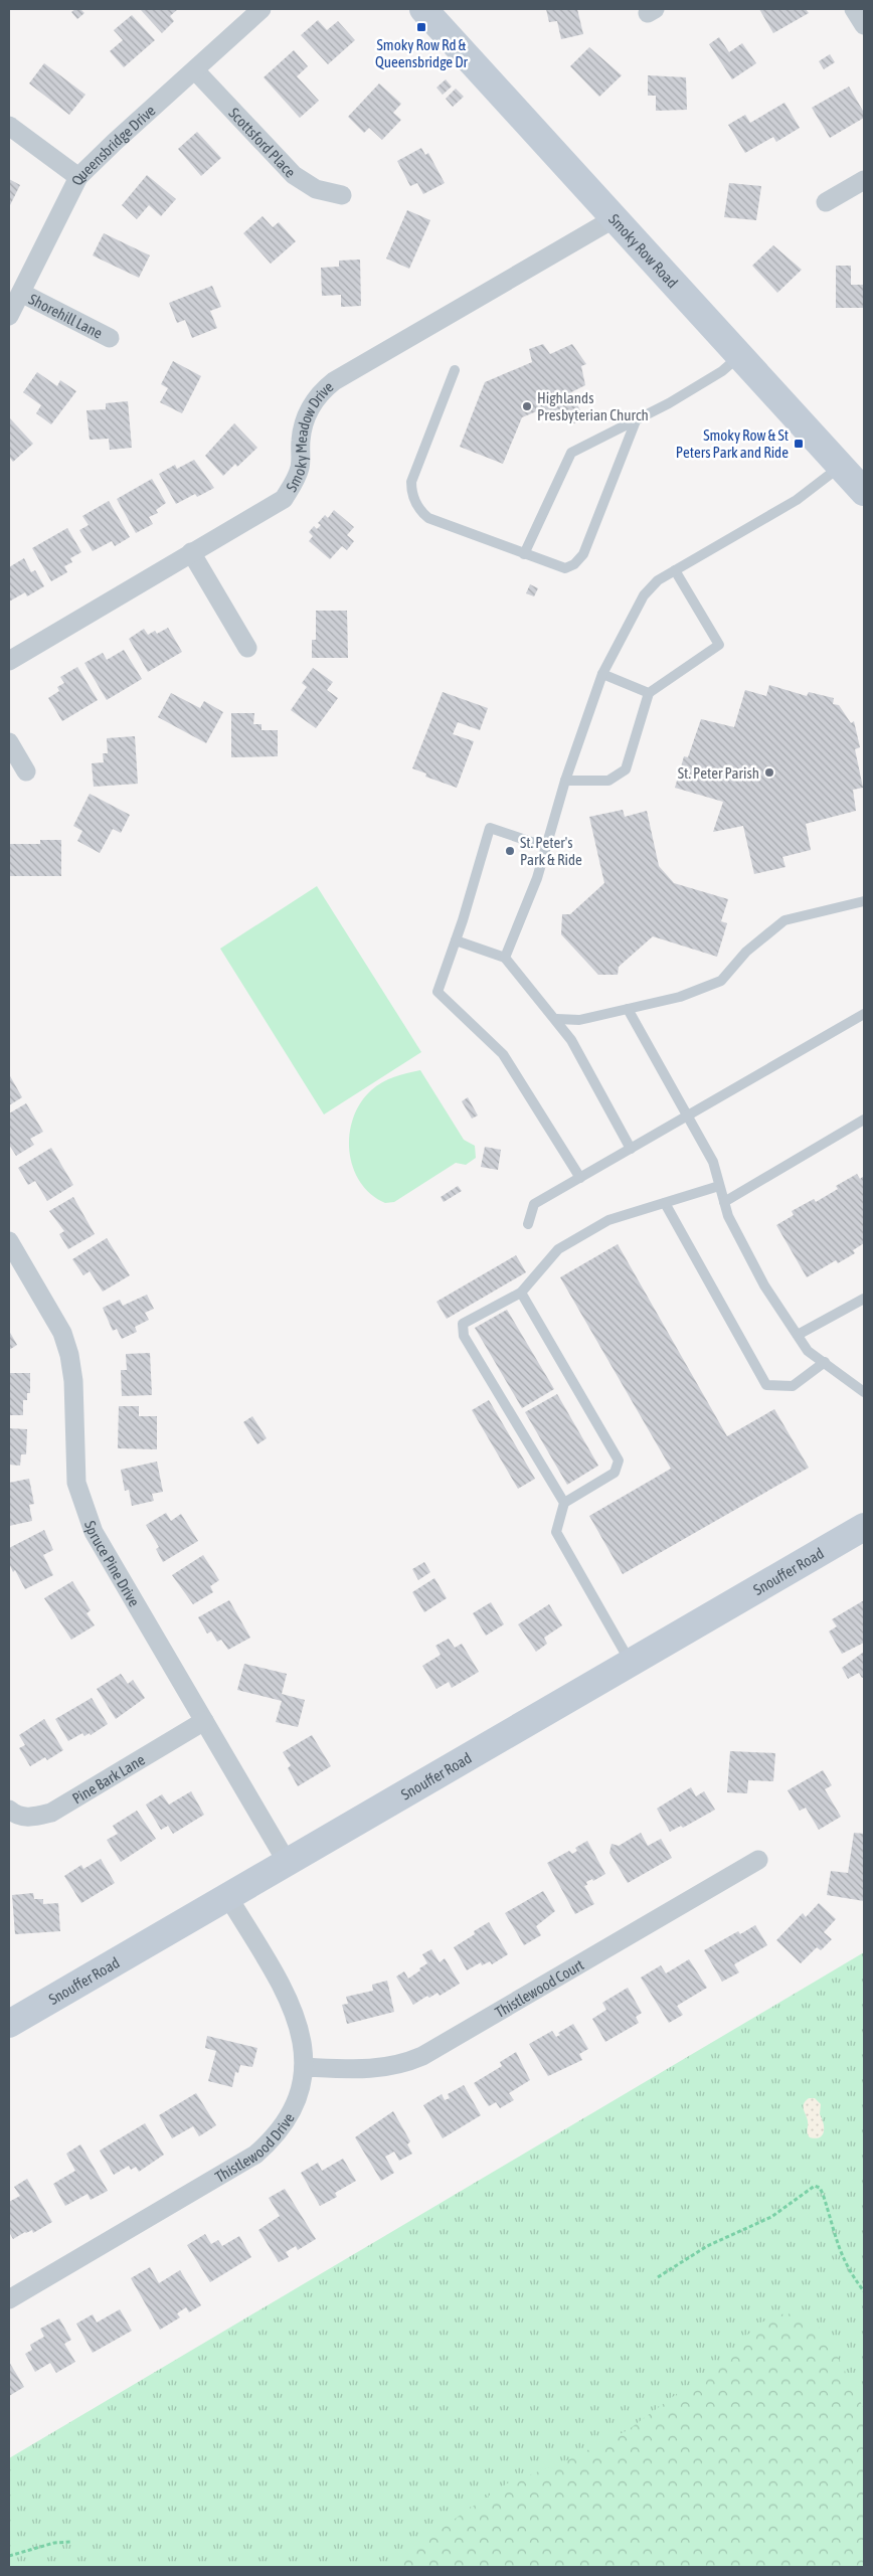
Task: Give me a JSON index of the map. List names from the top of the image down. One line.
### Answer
{"streets":{"main road":["Smoky Row Road","Snouffer Road"],"street":["Scottsford Place","Queensbridge Drive","Shorehill Lane","Smoky Meadow Drive","Spruce Pine Drive","Pine Bark Lane","Thistlewood Court","Thistlewood Drive"]},"crossings":[["Scottsford Place","Queensbridge Drive"],["Queensbridge Drive","Shorehill Lane"],["Smoky Row Road","Smoky Meadow Drive"],["Spruce Pine Drive","Snouffer Road"],["Spruce Pine Drive","Pine Bark Lane"],["Snouffer Road","Thistlewood Drive"],["Thistlewood Court","Thistlewood Drive"]],"places":{"transit":["Smoky Row Rd & Queensbridge Dr","Smoky Row & St Peters Park and Ride"],"other":["Highlands Presbyterian Church","St. Peter Parish","St. Peter's Park & Ride"]}}
